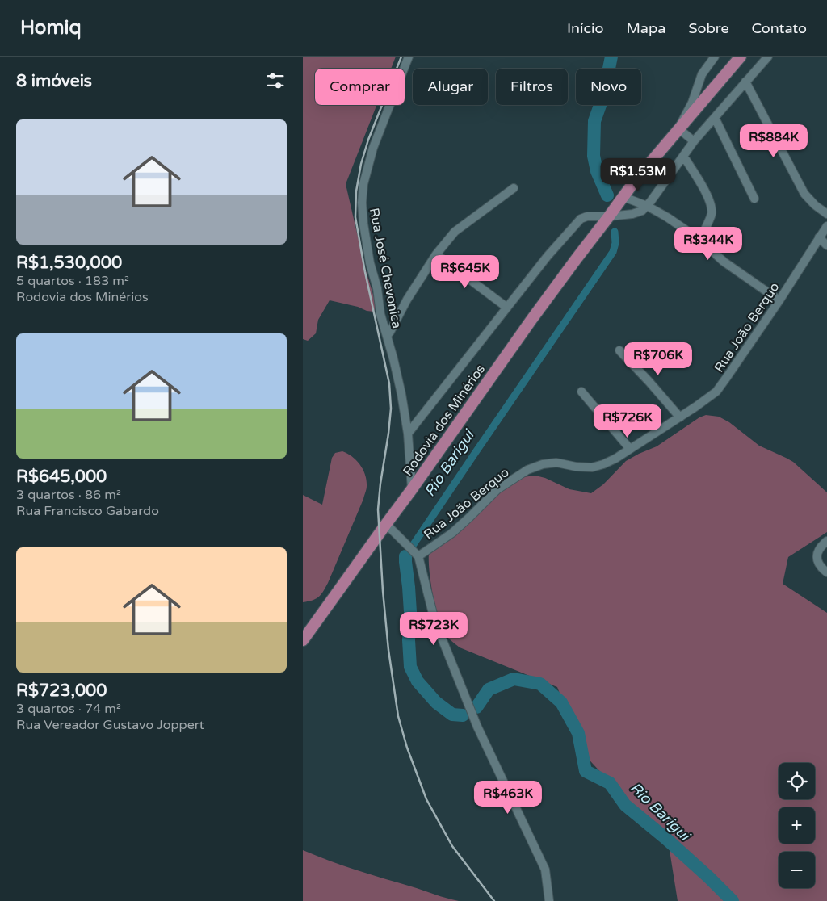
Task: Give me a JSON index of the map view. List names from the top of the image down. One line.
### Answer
{"streets":{"main road":["Rodovia dos Minérios"],"street":["Rua José Chevonica","Rua João Berquo"]},"crossings":[["Rua José Chevonica","Rodovia dos Minérios"],["Rua João Berquo","Rodovia dos Minérios"]],"water":["Rio Barigui"],"page":{"header":"Homiq","nav":["Início","Mapa","Sobre","Contato"],"heading":"8 imóveis","chip":["Comprar","Alugar","Filtros","Novo"],"list":[{"name":"R$1,530,000","note":"5 quartos · 183 m² · Rodovia dos Minérios"},{"name":"R$645,000","note":"3 quartos · 86 m² · Rua Francisco Gabardo"},{"name":"R$723,000","note":"3 quartos · 74 m² · Rua Vereador Gustavo Joppert"}],"price":["R$884K","R$1.53M","R$344K","R$645K","R$706K","R$726K","R$723K","R$463K"],"map_buttons":["+","−"]}}
